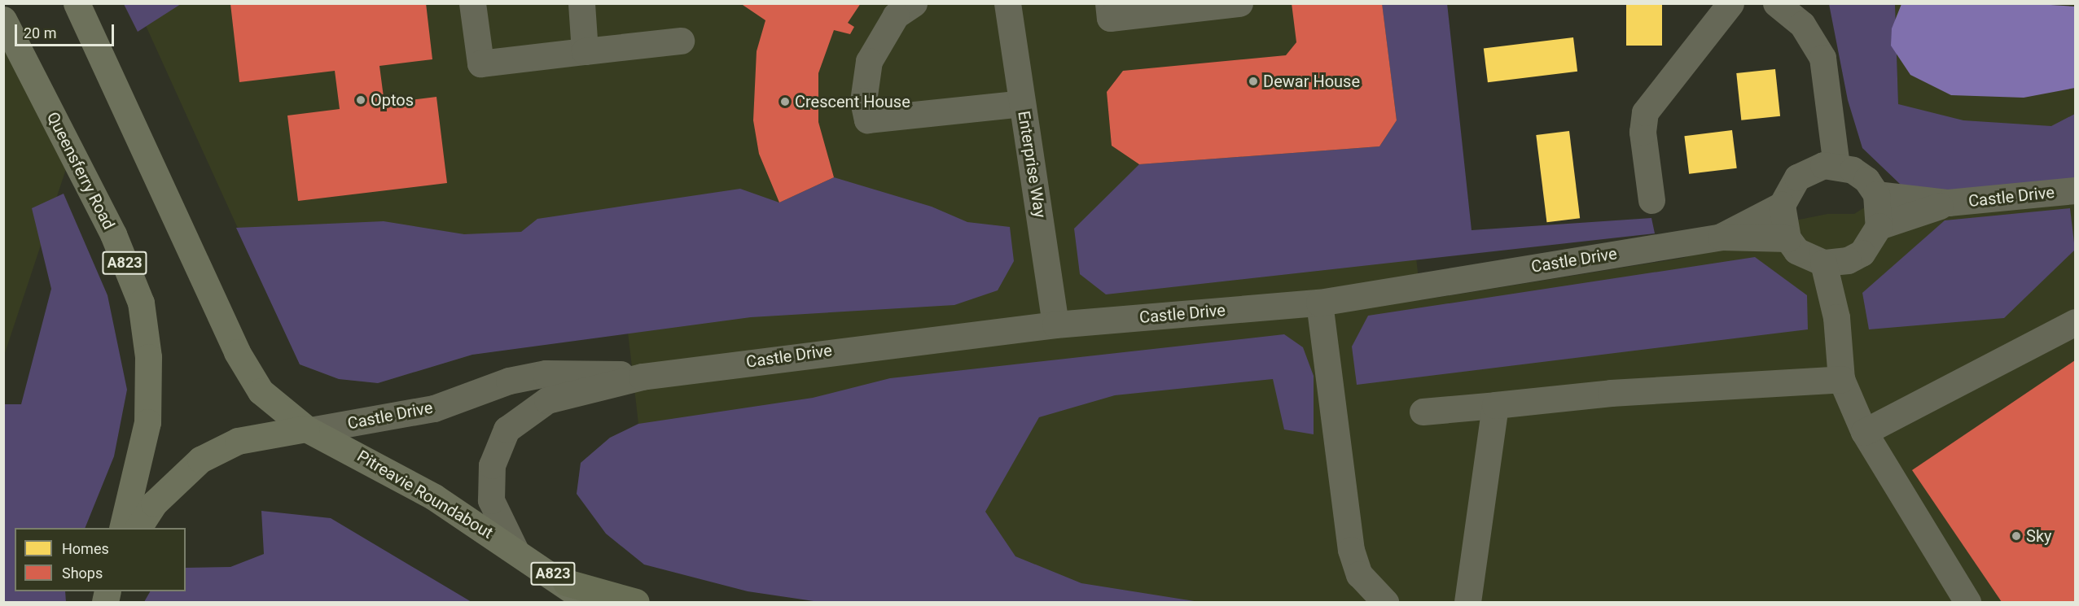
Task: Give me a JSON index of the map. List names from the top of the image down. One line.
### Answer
{"streets":{"main road":["Queensferry Road","A823","Pitreavie Roundabout"],"street":["Enterprise Way","Castle Drive"]},"crossings":[["Enterprise Way","Castle Drive"],["Castle Drive","A823"],["Castle Drive","Pitreavie Roundabout"],["A823","Pitreavie Roundabout"]],"places":["Dewar House","Optos","Crescent House","Sky"],"legend":["Homes","Shops"],"scale_bar":"20 m"}
